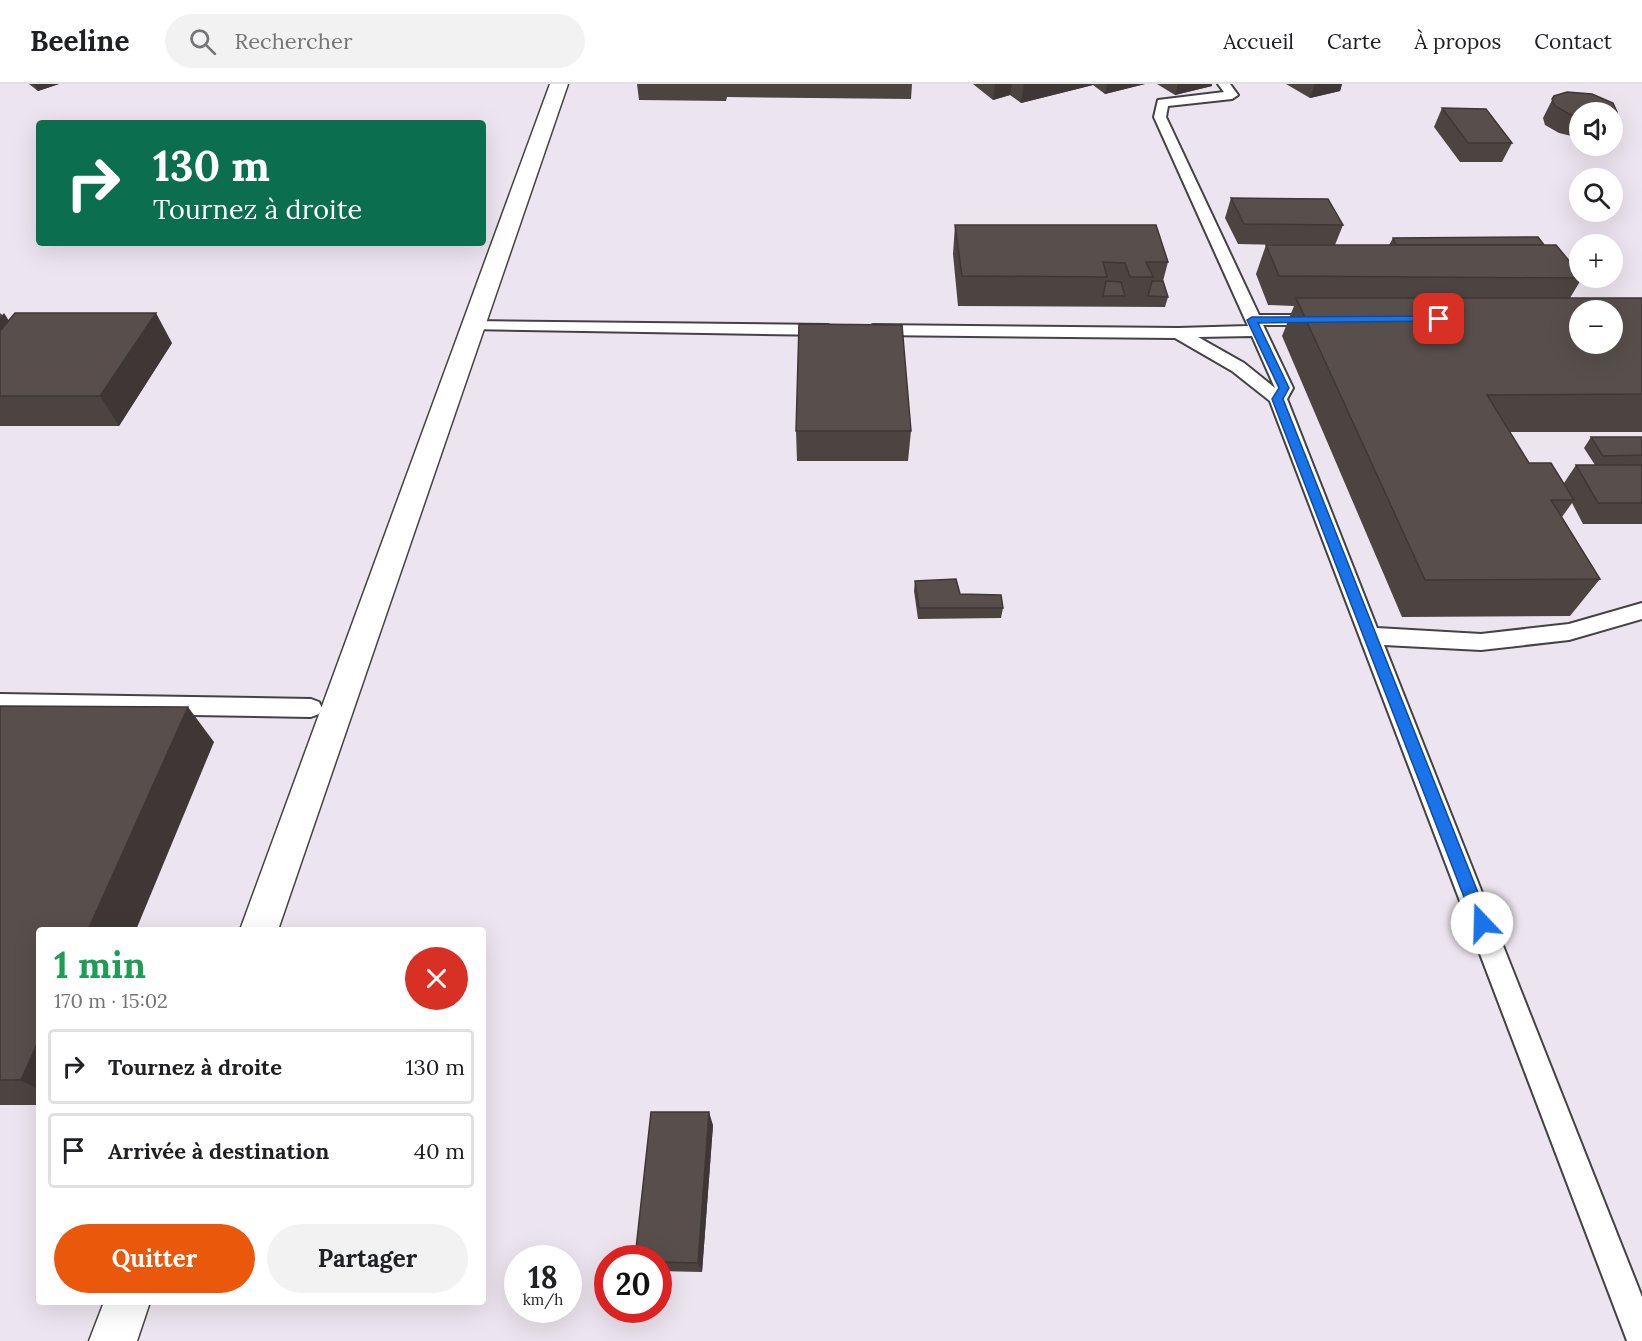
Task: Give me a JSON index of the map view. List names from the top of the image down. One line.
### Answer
{"page":{"header":"Beeline","search":"Rechercher","nav":["Accueil","Carte","À propos","Contact"],"map_buttons":["+","−"],"turn":["130 m","Tournez à droite"],"heading":["1 min","170 m · 15:02"],"list":[{"name":"Tournez à droite","value":"130 m"},{"name":"Arrivée à destination","value":"40 m"}],"buttons":["Quitter","Partager"],"speed":"18 km/h","limit":"20"}}
